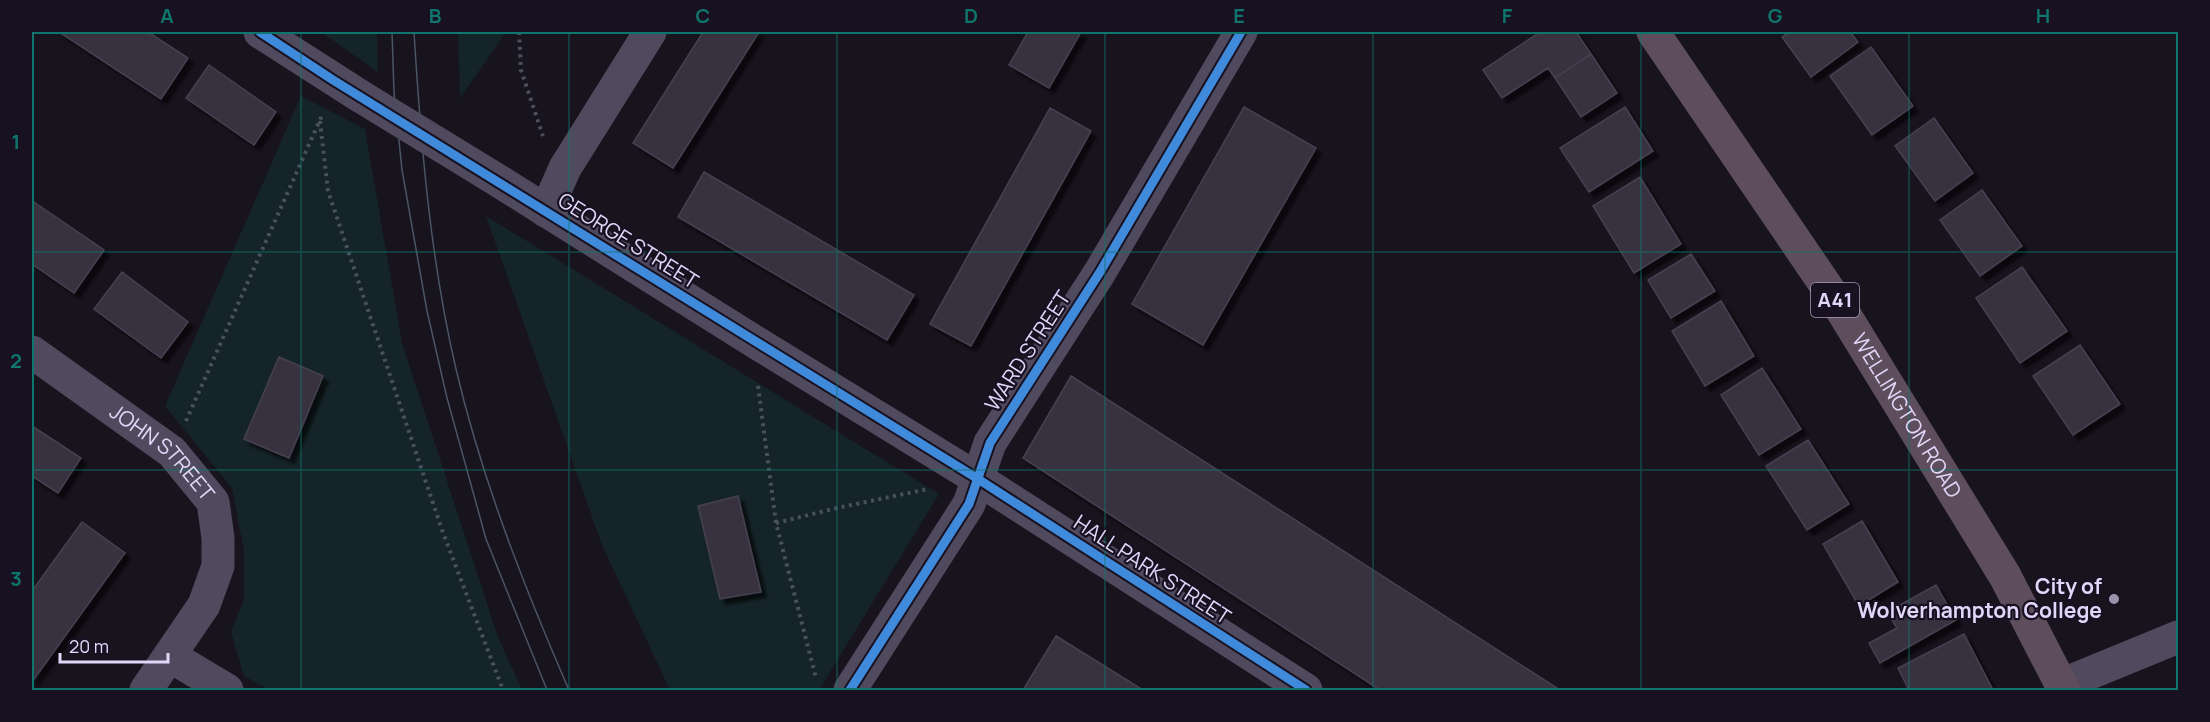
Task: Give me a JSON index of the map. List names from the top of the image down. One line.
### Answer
{"streets":{"highway":["A41","WELLINGTON ROAD"],"street":["GEORGE STREET","WARD STREET","JOHN STREET","HALL PARK STREET"]},"crossings":[["GEORGE STREET","WARD STREET"],["GEORGE STREET","HALL PARK STREET"],["WARD STREET","HALL PARK STREET"]],"places":["City of Wolverhampton College"],"scale_bar":"20 m","grid":{"columns":["A","B","C","D","E","F","G","H"],"rows":["1","2","3"]}}
